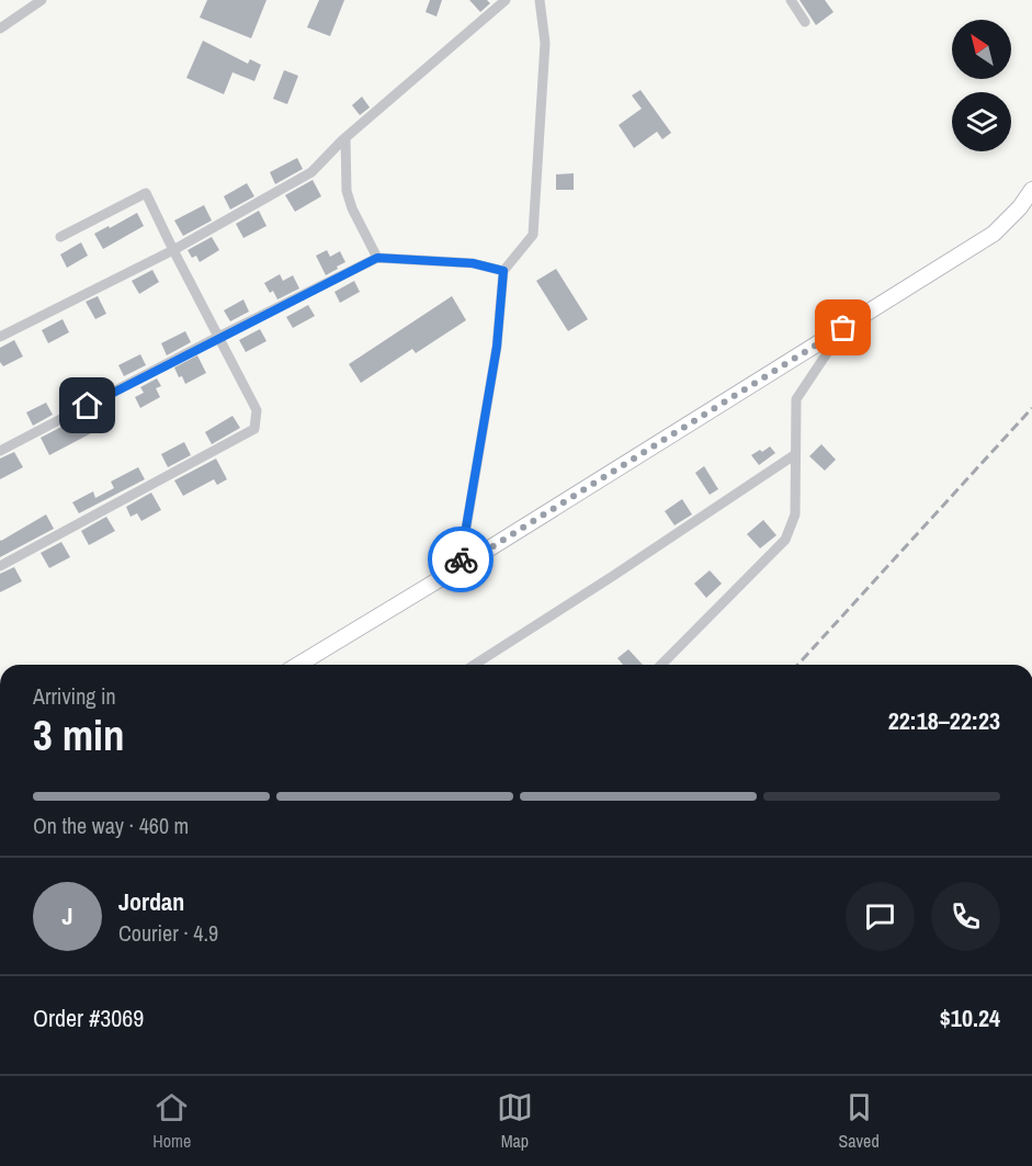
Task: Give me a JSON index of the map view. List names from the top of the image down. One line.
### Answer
{"north":"top left","page":{"heading":["3 min","Arriving in","22:18–22:23"],"panel":["Jordan","Courier · 4.9","Order #3069","$10.24"],"bar":"On the way · 460 m","round":"J","tabs":["Home","Map","Saved"]}}
